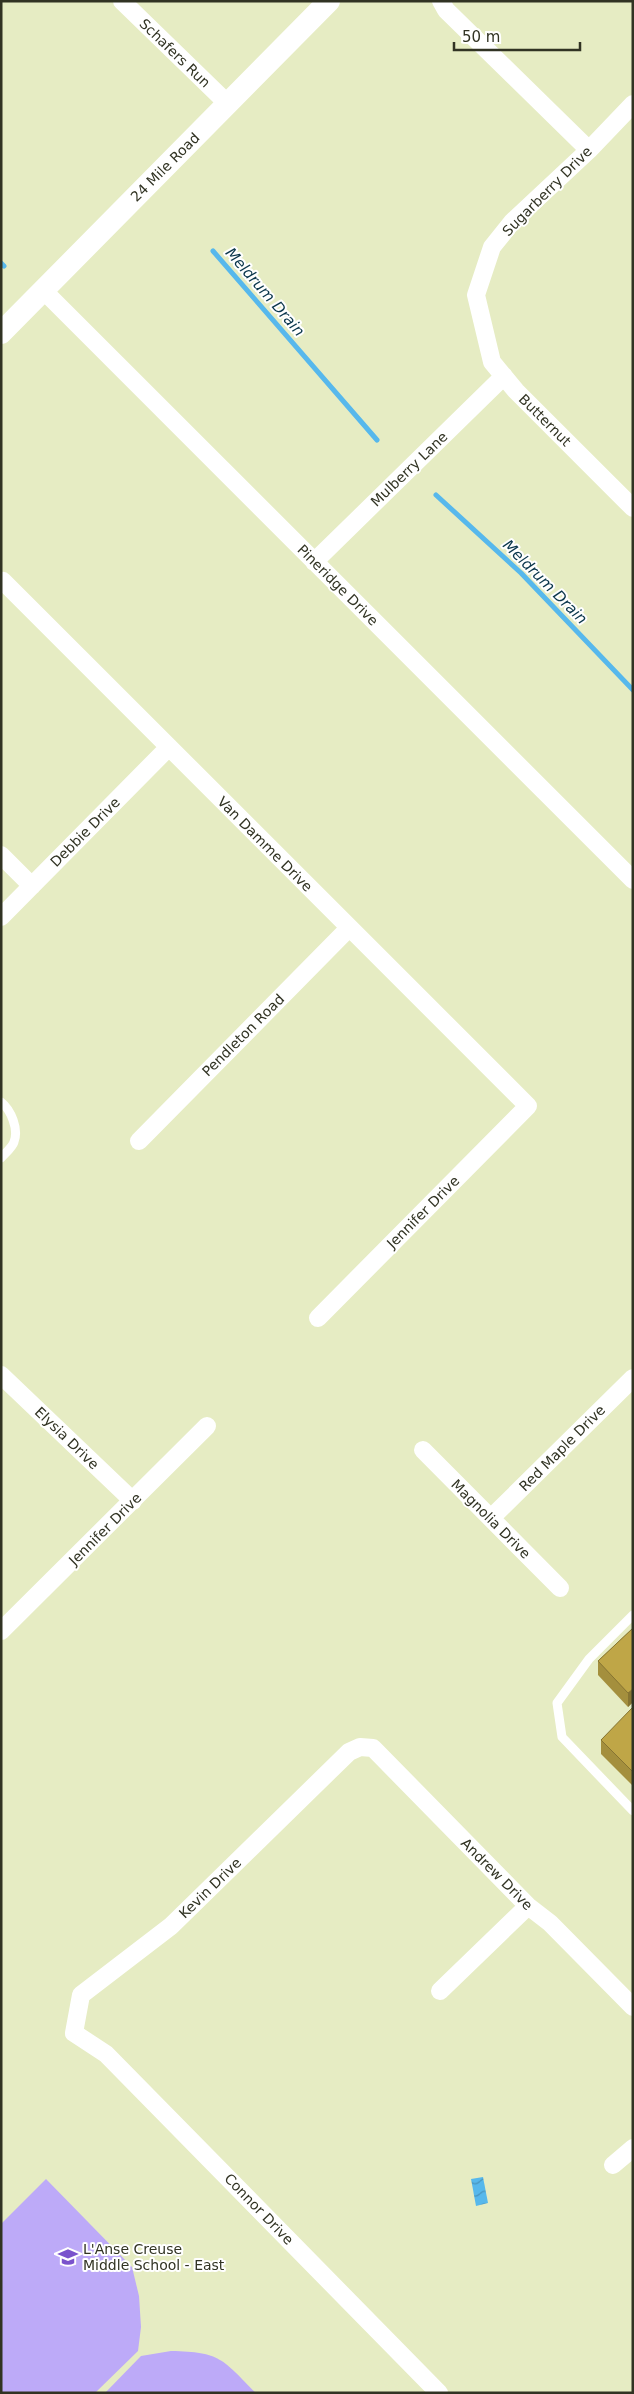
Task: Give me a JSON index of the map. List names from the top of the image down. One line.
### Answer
{"streets":{"street":["Schafers Run","24 Mile Road","Sugarberry Drive","Butternut","Mulberry Lane","Pineridge Drive","Debbie Drive","Van Damme Drive","Pendleton Road","Jennifer Drive","Elysia Drive","Red Maple Drive","Magnolia Drive","Andrew Drive","Kevin Drive","Connor Drive"]},"crossings":[["Schafers Run","24 Mile Road"],["24 Mile Road","Pineridge Drive"],["Sugarberry Drive","Butternut"],["Butternut","Mulberry Lane"],["Mulberry Lane","Pineridge Drive"],["Debbie Drive","Van Damme Drive"],["Van Damme Drive","Pendleton Road"],["Van Damme Drive","Jennifer Drive"],["Jennifer Drive","Elysia Drive"],["Red Maple Drive","Magnolia Drive"],["Andrew Drive","Kevin Drive"],["Kevin Drive","Connor Drive"]],"water":["Meldrum Drain"],"places":{"school or university":["L'Anse Creuse Middle School - East"]},"scale_bar":"50 m"}
